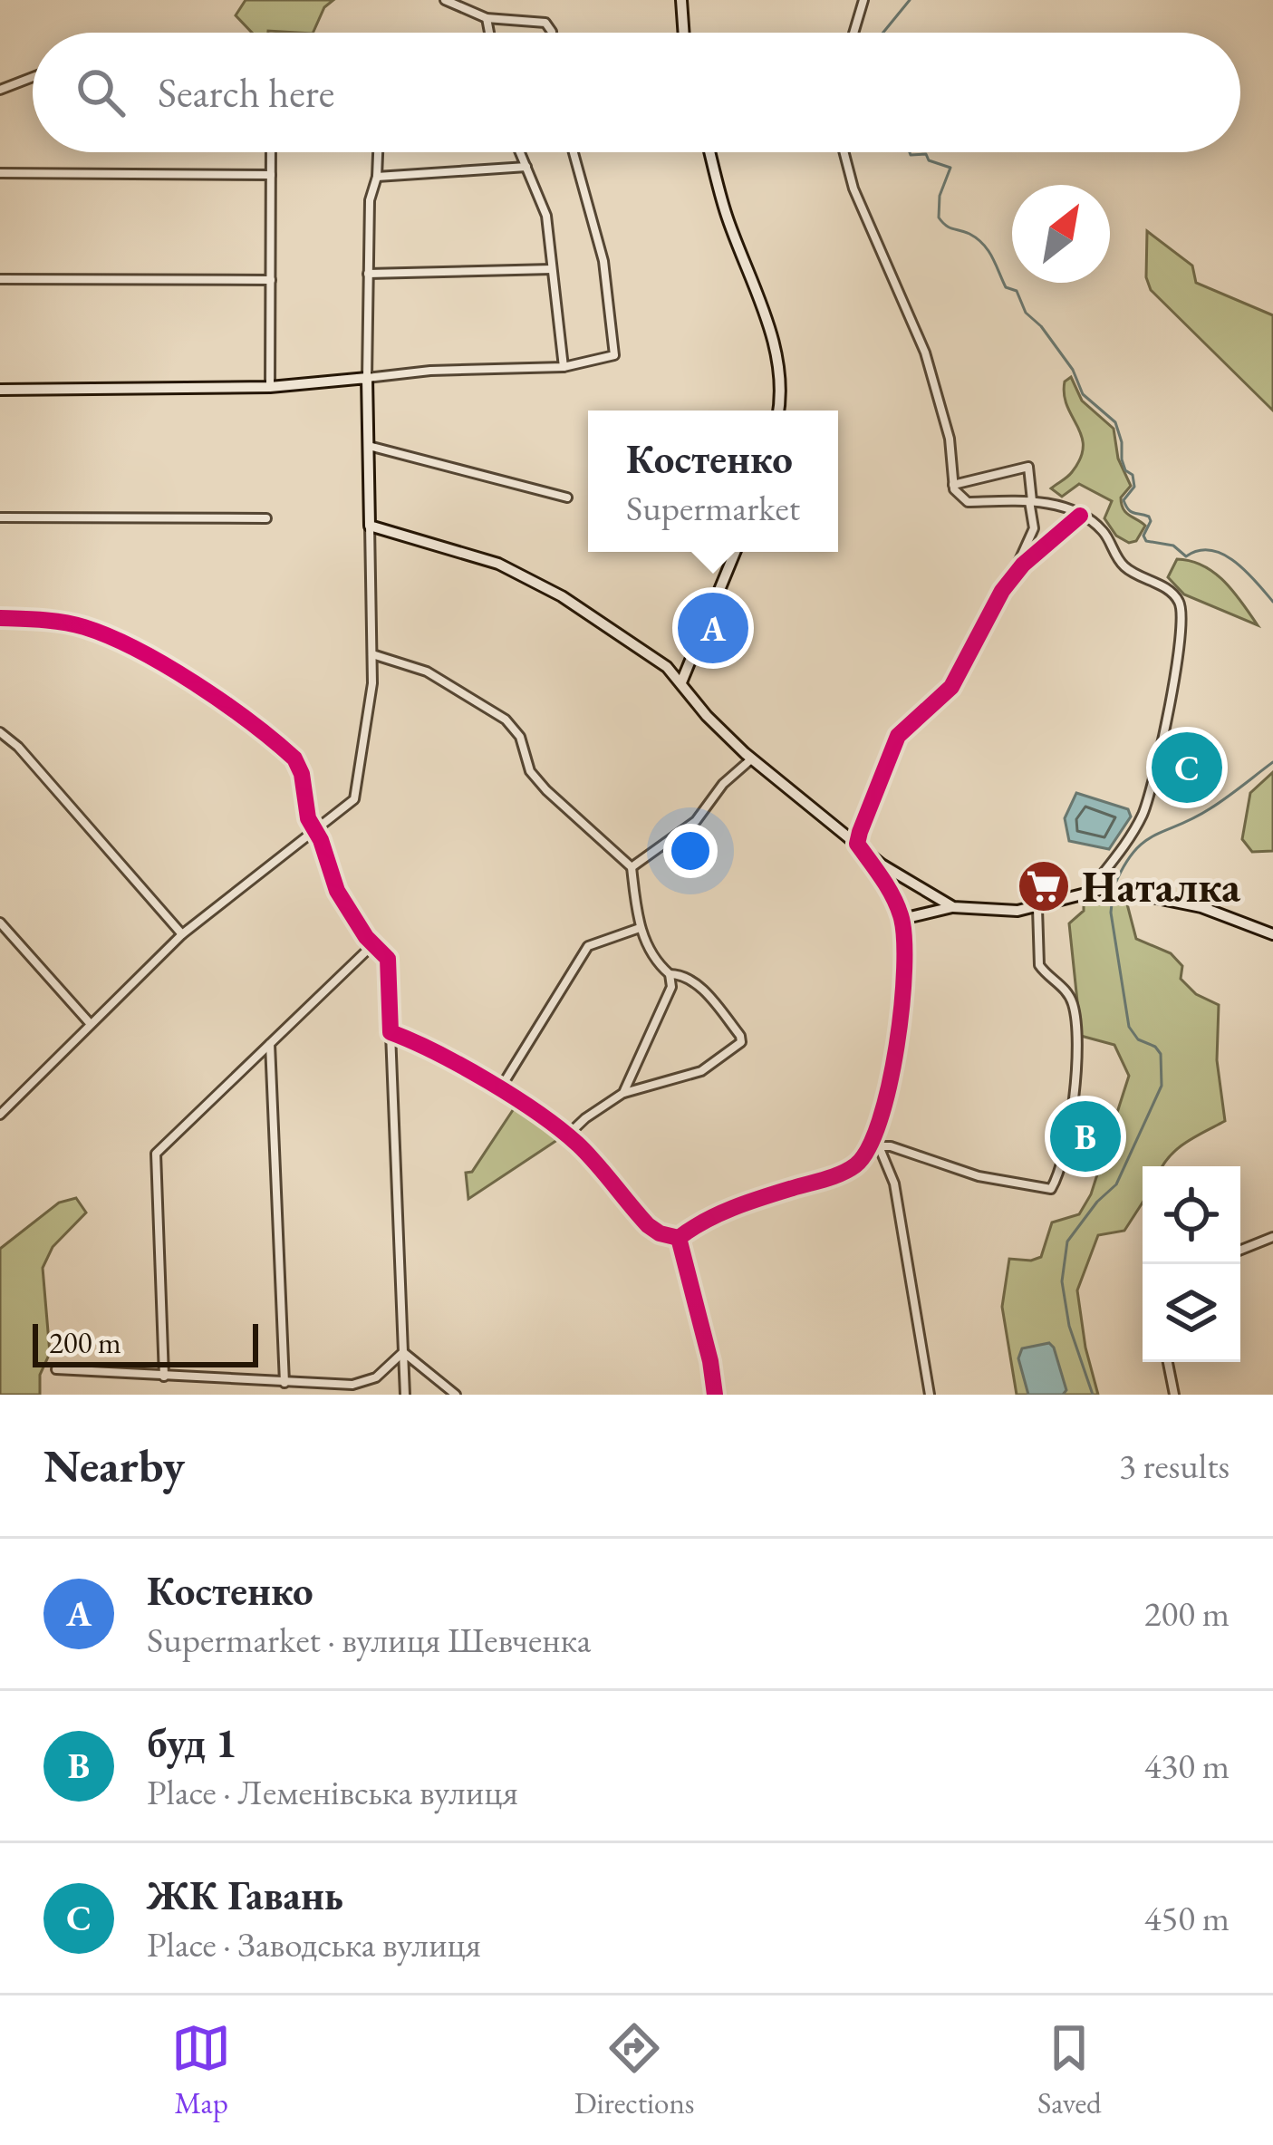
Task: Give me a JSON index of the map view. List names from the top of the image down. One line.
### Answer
{"places":{"supermarket":["Наталка"]},"scale_bar":"200 m","north":"top right","page":{"search":"Search here","popup":["Костенко","Supermarket"],"pins":["A","C","B"],"scale":"200 m","heading":["Nearby","3 results"],"list":[{"mark":"A","name":"Костенко","note":"Supermarket · вулиця Шевченка","value":"200 m"},{"mark":"B","name":"буд 1","note":"Place · Леменівська вулиця","value":"430 m"},{"mark":"C","name":"ЖК Гавань","note":"Place · Заводська вулиця","value":"450 m"}],"nav":["Map","Directions","Saved"]}}
